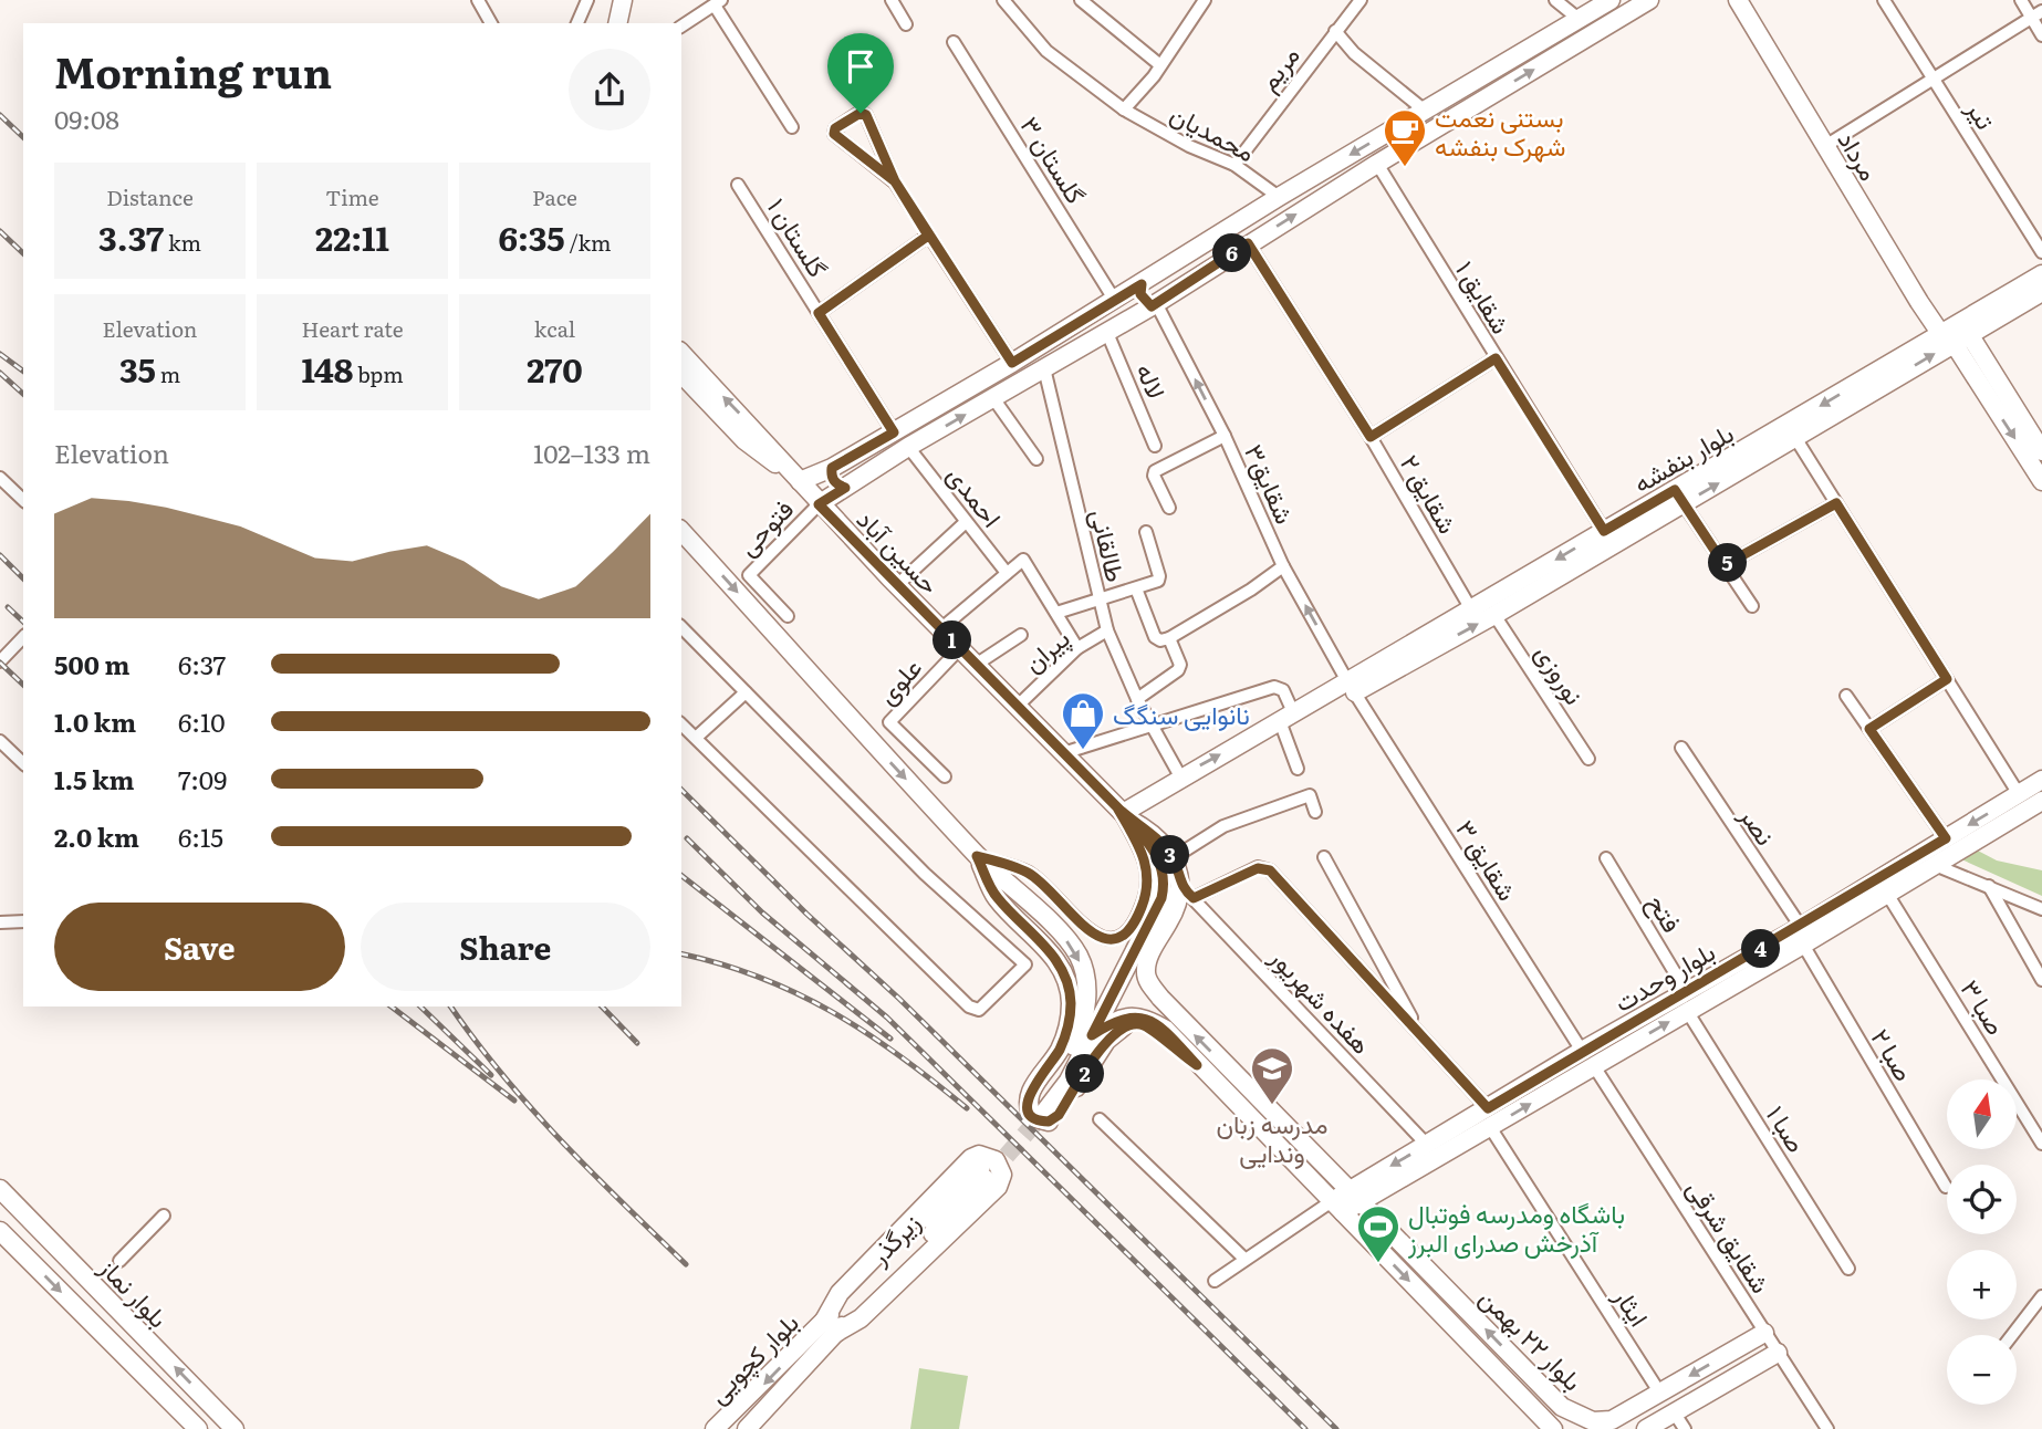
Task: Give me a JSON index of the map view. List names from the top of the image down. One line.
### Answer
{"streets":{"main road":["مرداد","بلوار بنفشه","حسین آباد","بلوار وحدت","زیرگذر","بلوار نماز","بلوار ۲۲ بهمن","بلوار کچویی"],"street":["مریم","تیر","محمدیان","گلستان ۳","گلستان ۱","شقایق ۱","لاله","شقایق۳","شقایق ۲","احمدی","فتوحی","طالقانی","پیران","نوروزی","علوی","نصر","شقایق ۳","فتح","هفده شهریور","صبا ۳","صبا ۲","صبا ۱","شقایق شرقی","ایثار"]},"crossings":[["مریم","محمدیان"],["مرداد","بلوار بنفشه"],["شقایق ۱","بلوار بنفشه"],["بلوار بنفشه","شقایق۳"],["بلوار بنفشه","شقایق ۲"],["بلوار بنفشه","طالقانی"],["بلوار بنفشه","حسین آباد"],["بلوار بنفشه","نوروزی"],["بلوار بنفشه","شقایق ۳"],["شقایق۳","شقایق ۳"],["فتوحی","حسین آباد"],["طالقانی","پیران"],["حسین آباد","پیران"],["حسین آباد","علوی"],["نصر","بلوار وحدت"],["نصر","صبا ۲"],["شقایق ۳","بلوار وحدت"],["فتح","بلوار وحدت"],["بلوار وحدت","هفده شهریور"],["بلوار وحدت","صبا ۳"],["بلوار وحدت","صبا ۲"],["بلوار وحدت","صبا ۱"],["بلوار وحدت","شقایق شرقی"],["بلوار وحدت","ایثار"],["بلوار وحدت","بلوار ۲۲ بهمن"],["هفده شهریور","بلوار ۲۲ بهمن"],["شقایق شرقی","بلوار ۲۲ بهمن"],["زیرگذر","بلوار کچویی"],["ایثار","بلوار ۲۲ بهمن"]],"one_way":["شقایق۳"],"places":{"cafe":["بستنی نعمت شهرک بنفشه"],"shop":["نانوایی سنگگ"],"school or university":["مدرسه زبان وندایی"],"sports":["باشگاه ومدرسه فوتبال آذرخش صدرای البرز"]},"north":"top","page":{"heading":["Morning run","09:08"],"stats":[["Distance","3.37 km"],["Time","22:11"],["Pace","6:35 /km"],["Elevation","35 m"],["Heart rate","148 bpm"],["kcal","270"]],"pins":["6","5","1","3","4","2"],"chart":["Elevation","102–133 m"],"list":[{"name":"500 m","note":"6:37"},{"name":"1.0 km","note":"6:10"},{"name":"1.5 km","note":"7:09"},{"name":"2.0 km","note":"6:15"}],"buttons":["Save","Share"],"map_buttons":["+","−"]}}
